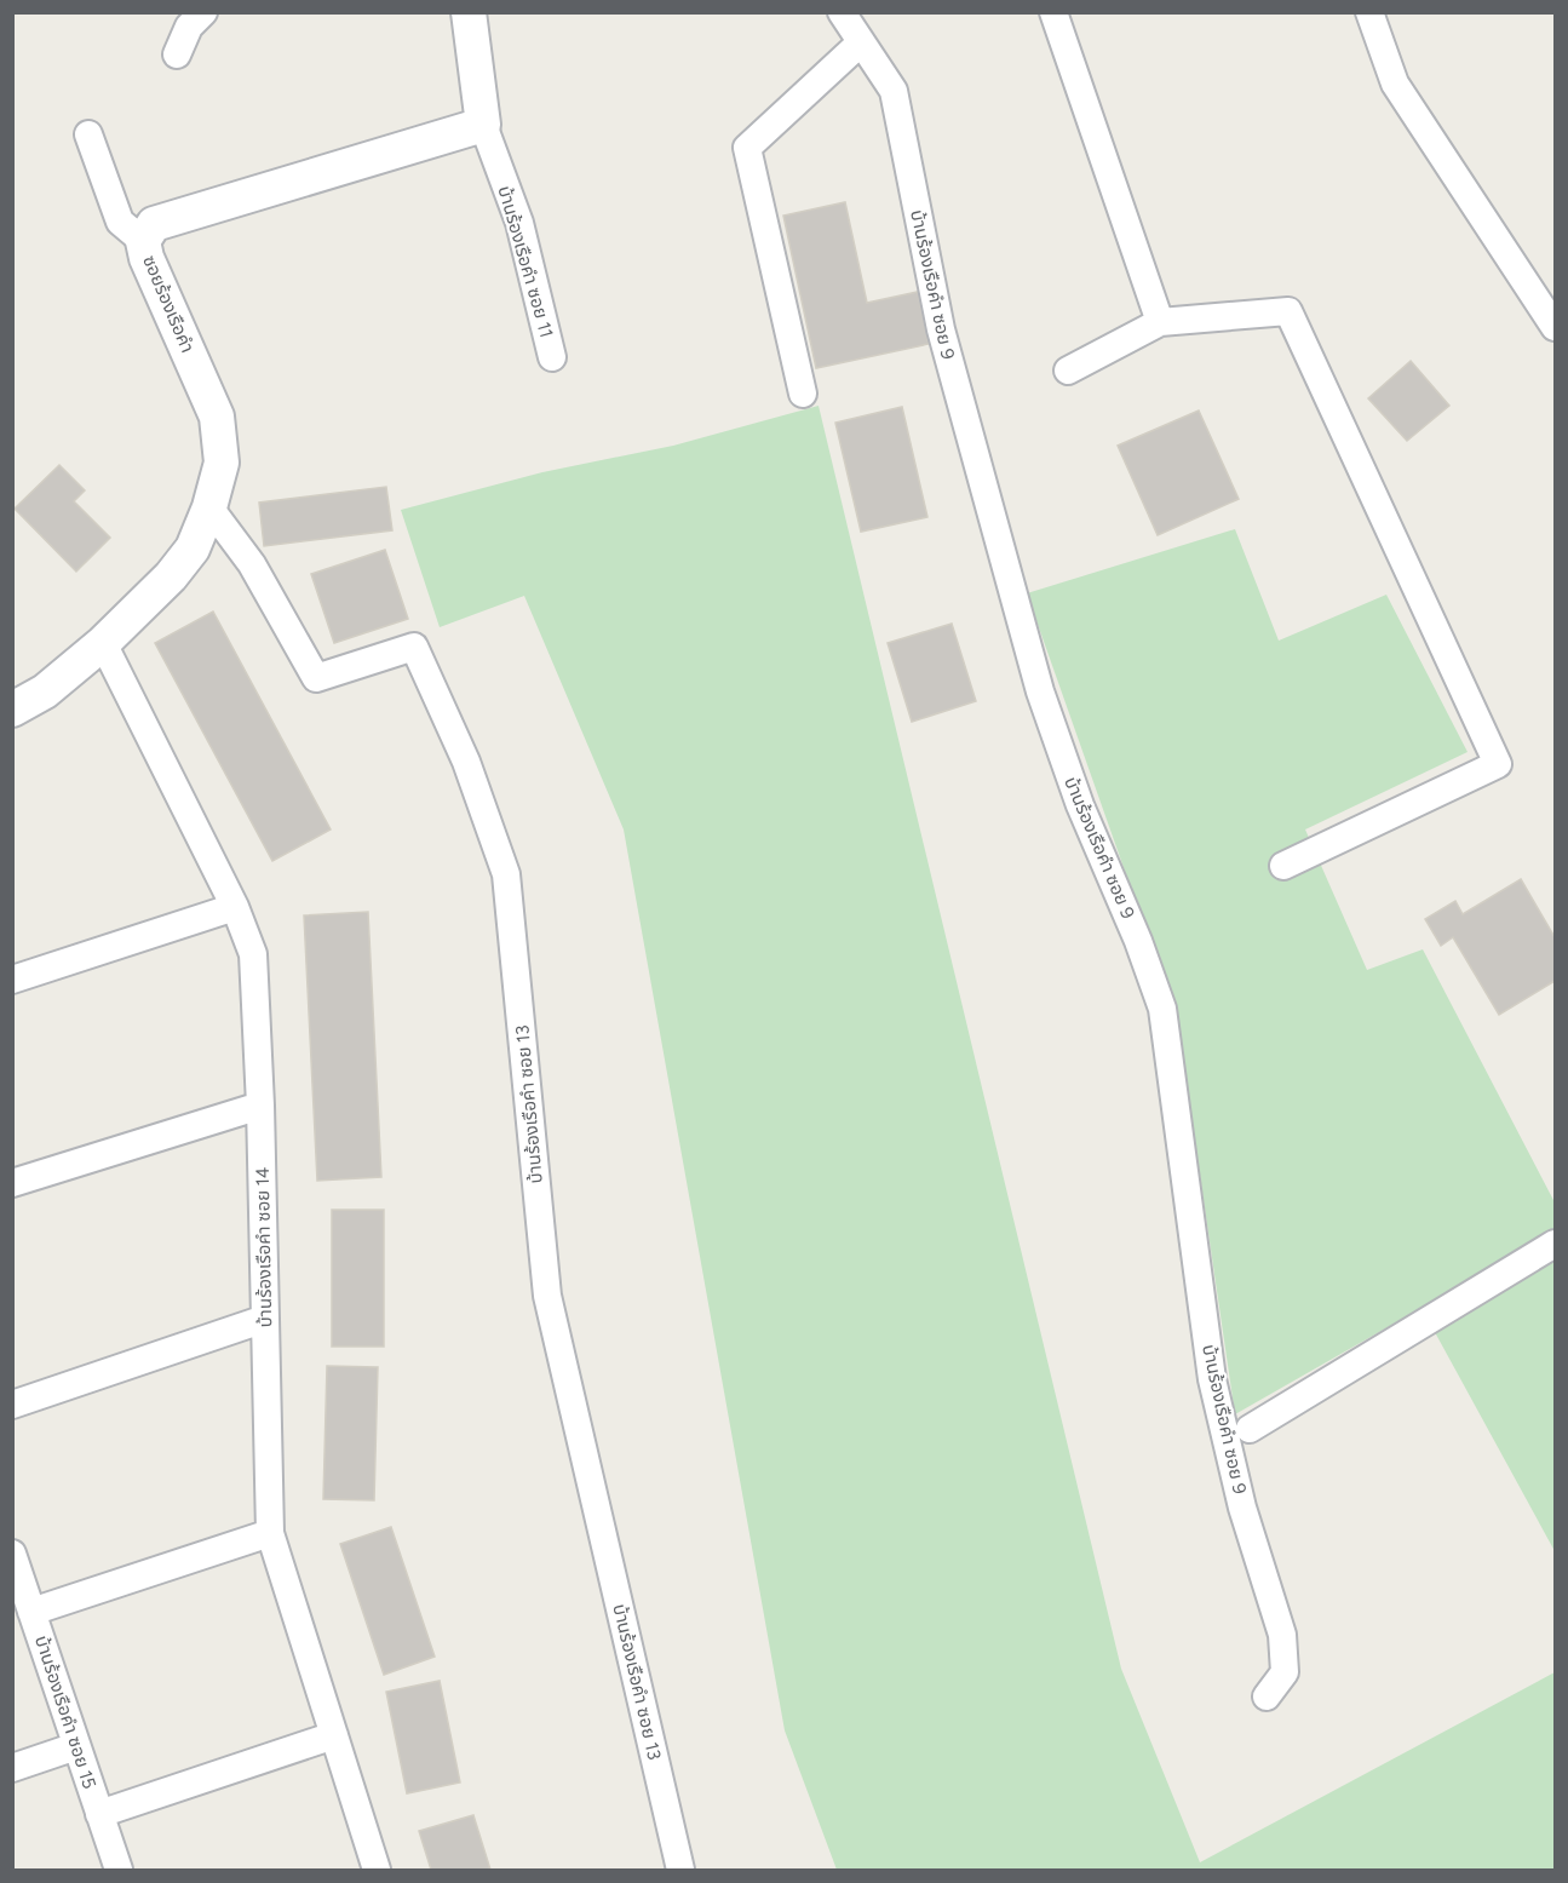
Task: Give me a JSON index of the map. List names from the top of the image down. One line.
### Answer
{"streets":{"street":["บ้านร้องเรือคำ ซอย 11","บ้านร้องเรือคำ ซอย 9","ซอยร้องเรือคำ","บ้านร้องเรือคำ ซอย 13","บ้านร้องเรือคำ ซอย 14","บ้านร้องเรือคำ ซอย 15"]},"crossings":[["บ้านร้องเรือคำ ซอย 11","ซอยร้องเรือคำ"],["ซอยร้องเรือคำ","บ้านร้องเรือคำ ซอย 13"],["ซอยร้องเรือคำ","บ้านร้องเรือคำ ซอย 14"]]}
